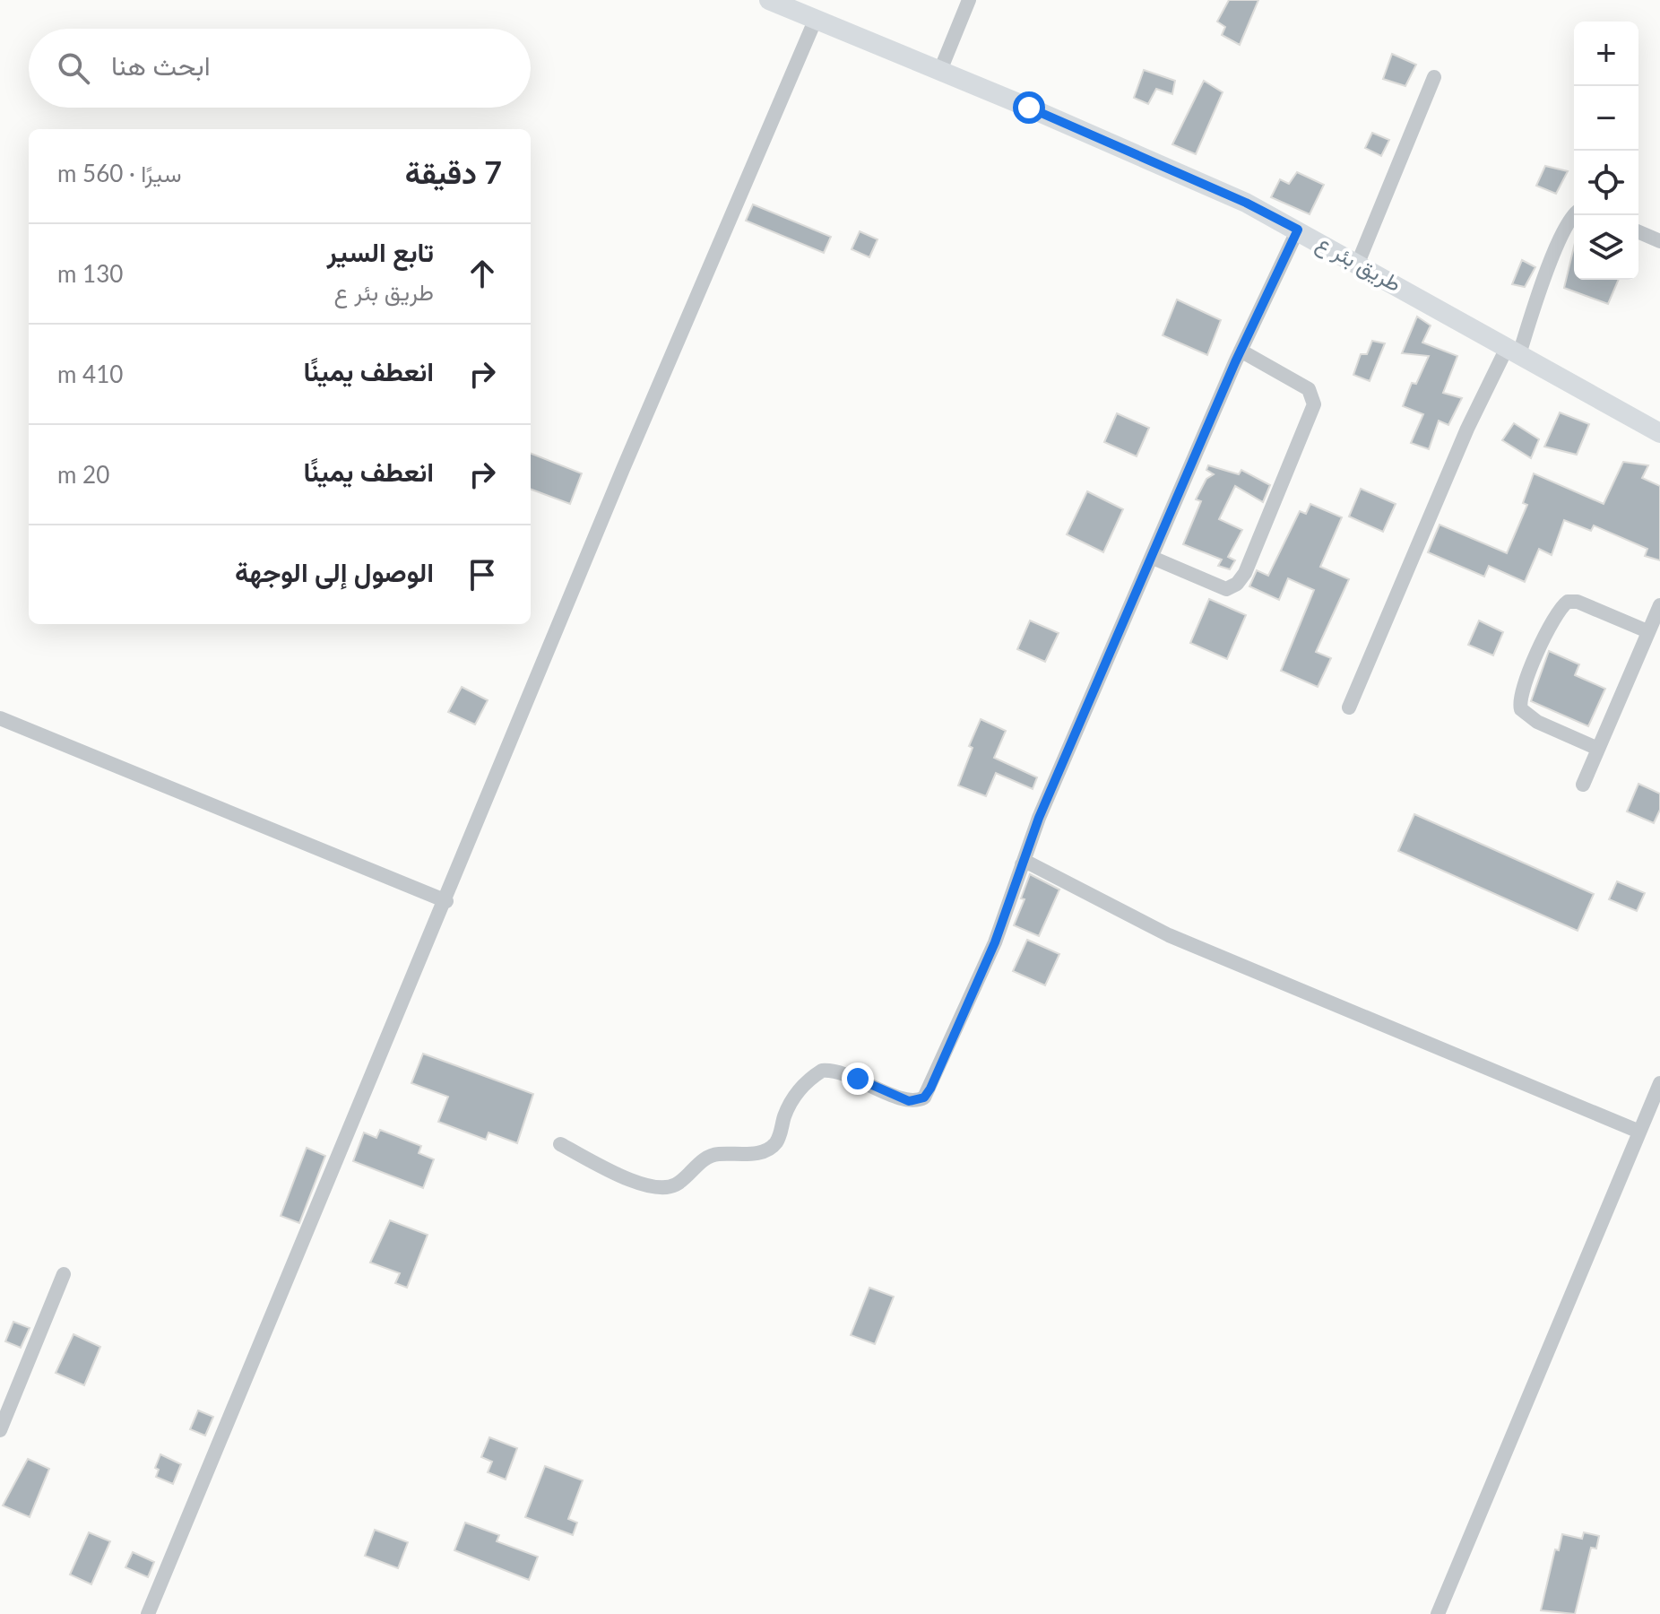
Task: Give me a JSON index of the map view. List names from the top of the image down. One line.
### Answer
{"streets":{"street":["طريق بئر ع"]},"page":{"map_buttons":["+","−"],"search":"ابحث هنا","heading":["7 دقيقة","سيرًا · 560 m"],"list":[["تابع السير","طريق بئر ع","130 m"],["انعطف يمينًا","410 m"],["انعطف يمينًا","20 m"],"الوصول إلى الوجهة"]}}
